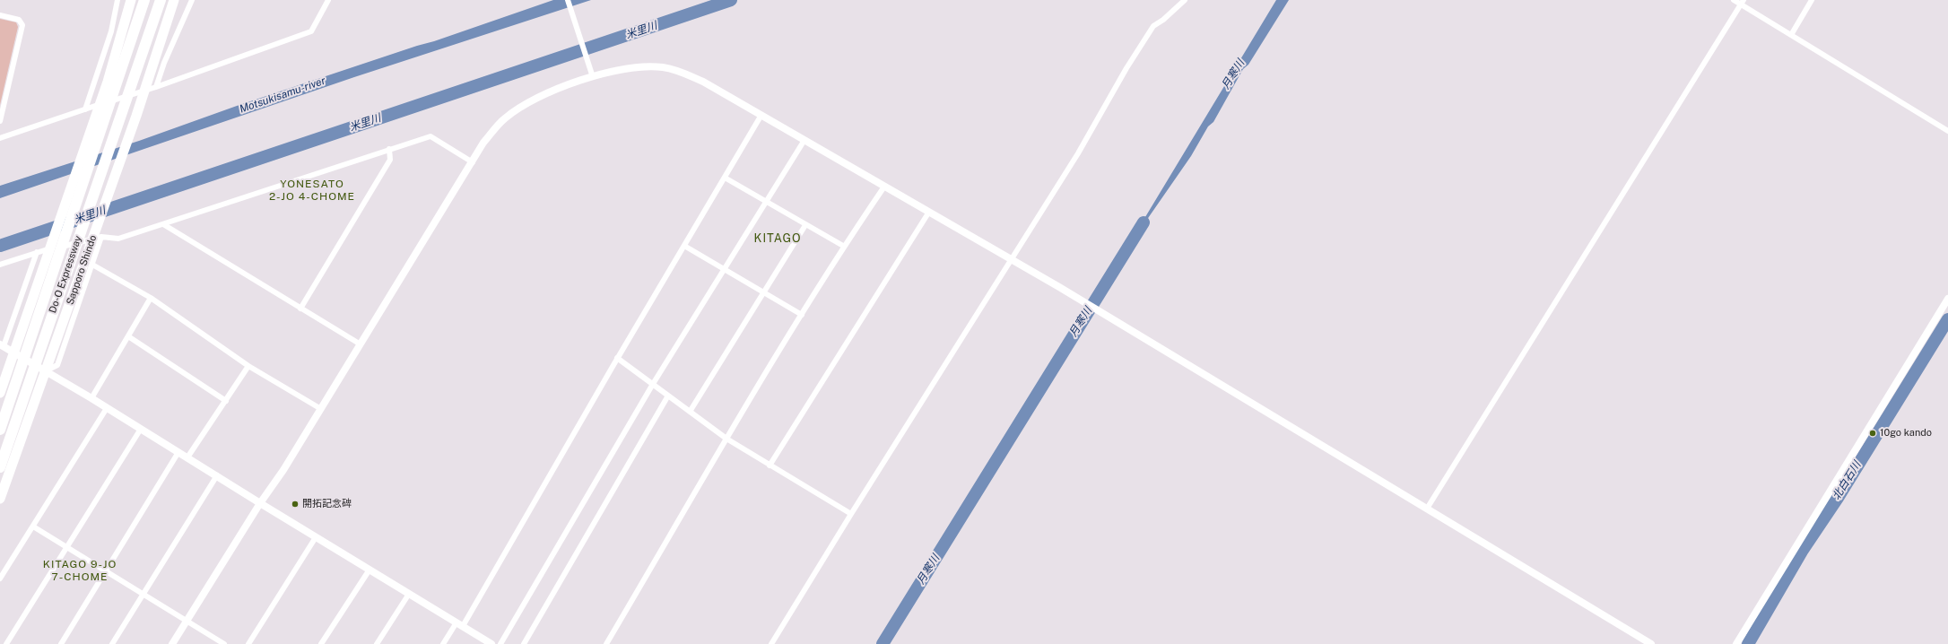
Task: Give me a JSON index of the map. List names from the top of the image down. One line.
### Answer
{"streets":{"highway":["Sapporo Shindo","Do-O Expressway"]},"districts":["YONESATO 2-JO 4-CHOME","KITAGO","KITAGO 9-JO 7-CHOME"],"water":["米里川","月寒川","Motsukisamu-river","北白石川"],"places":["10go kando","開拓記念碑"]}
